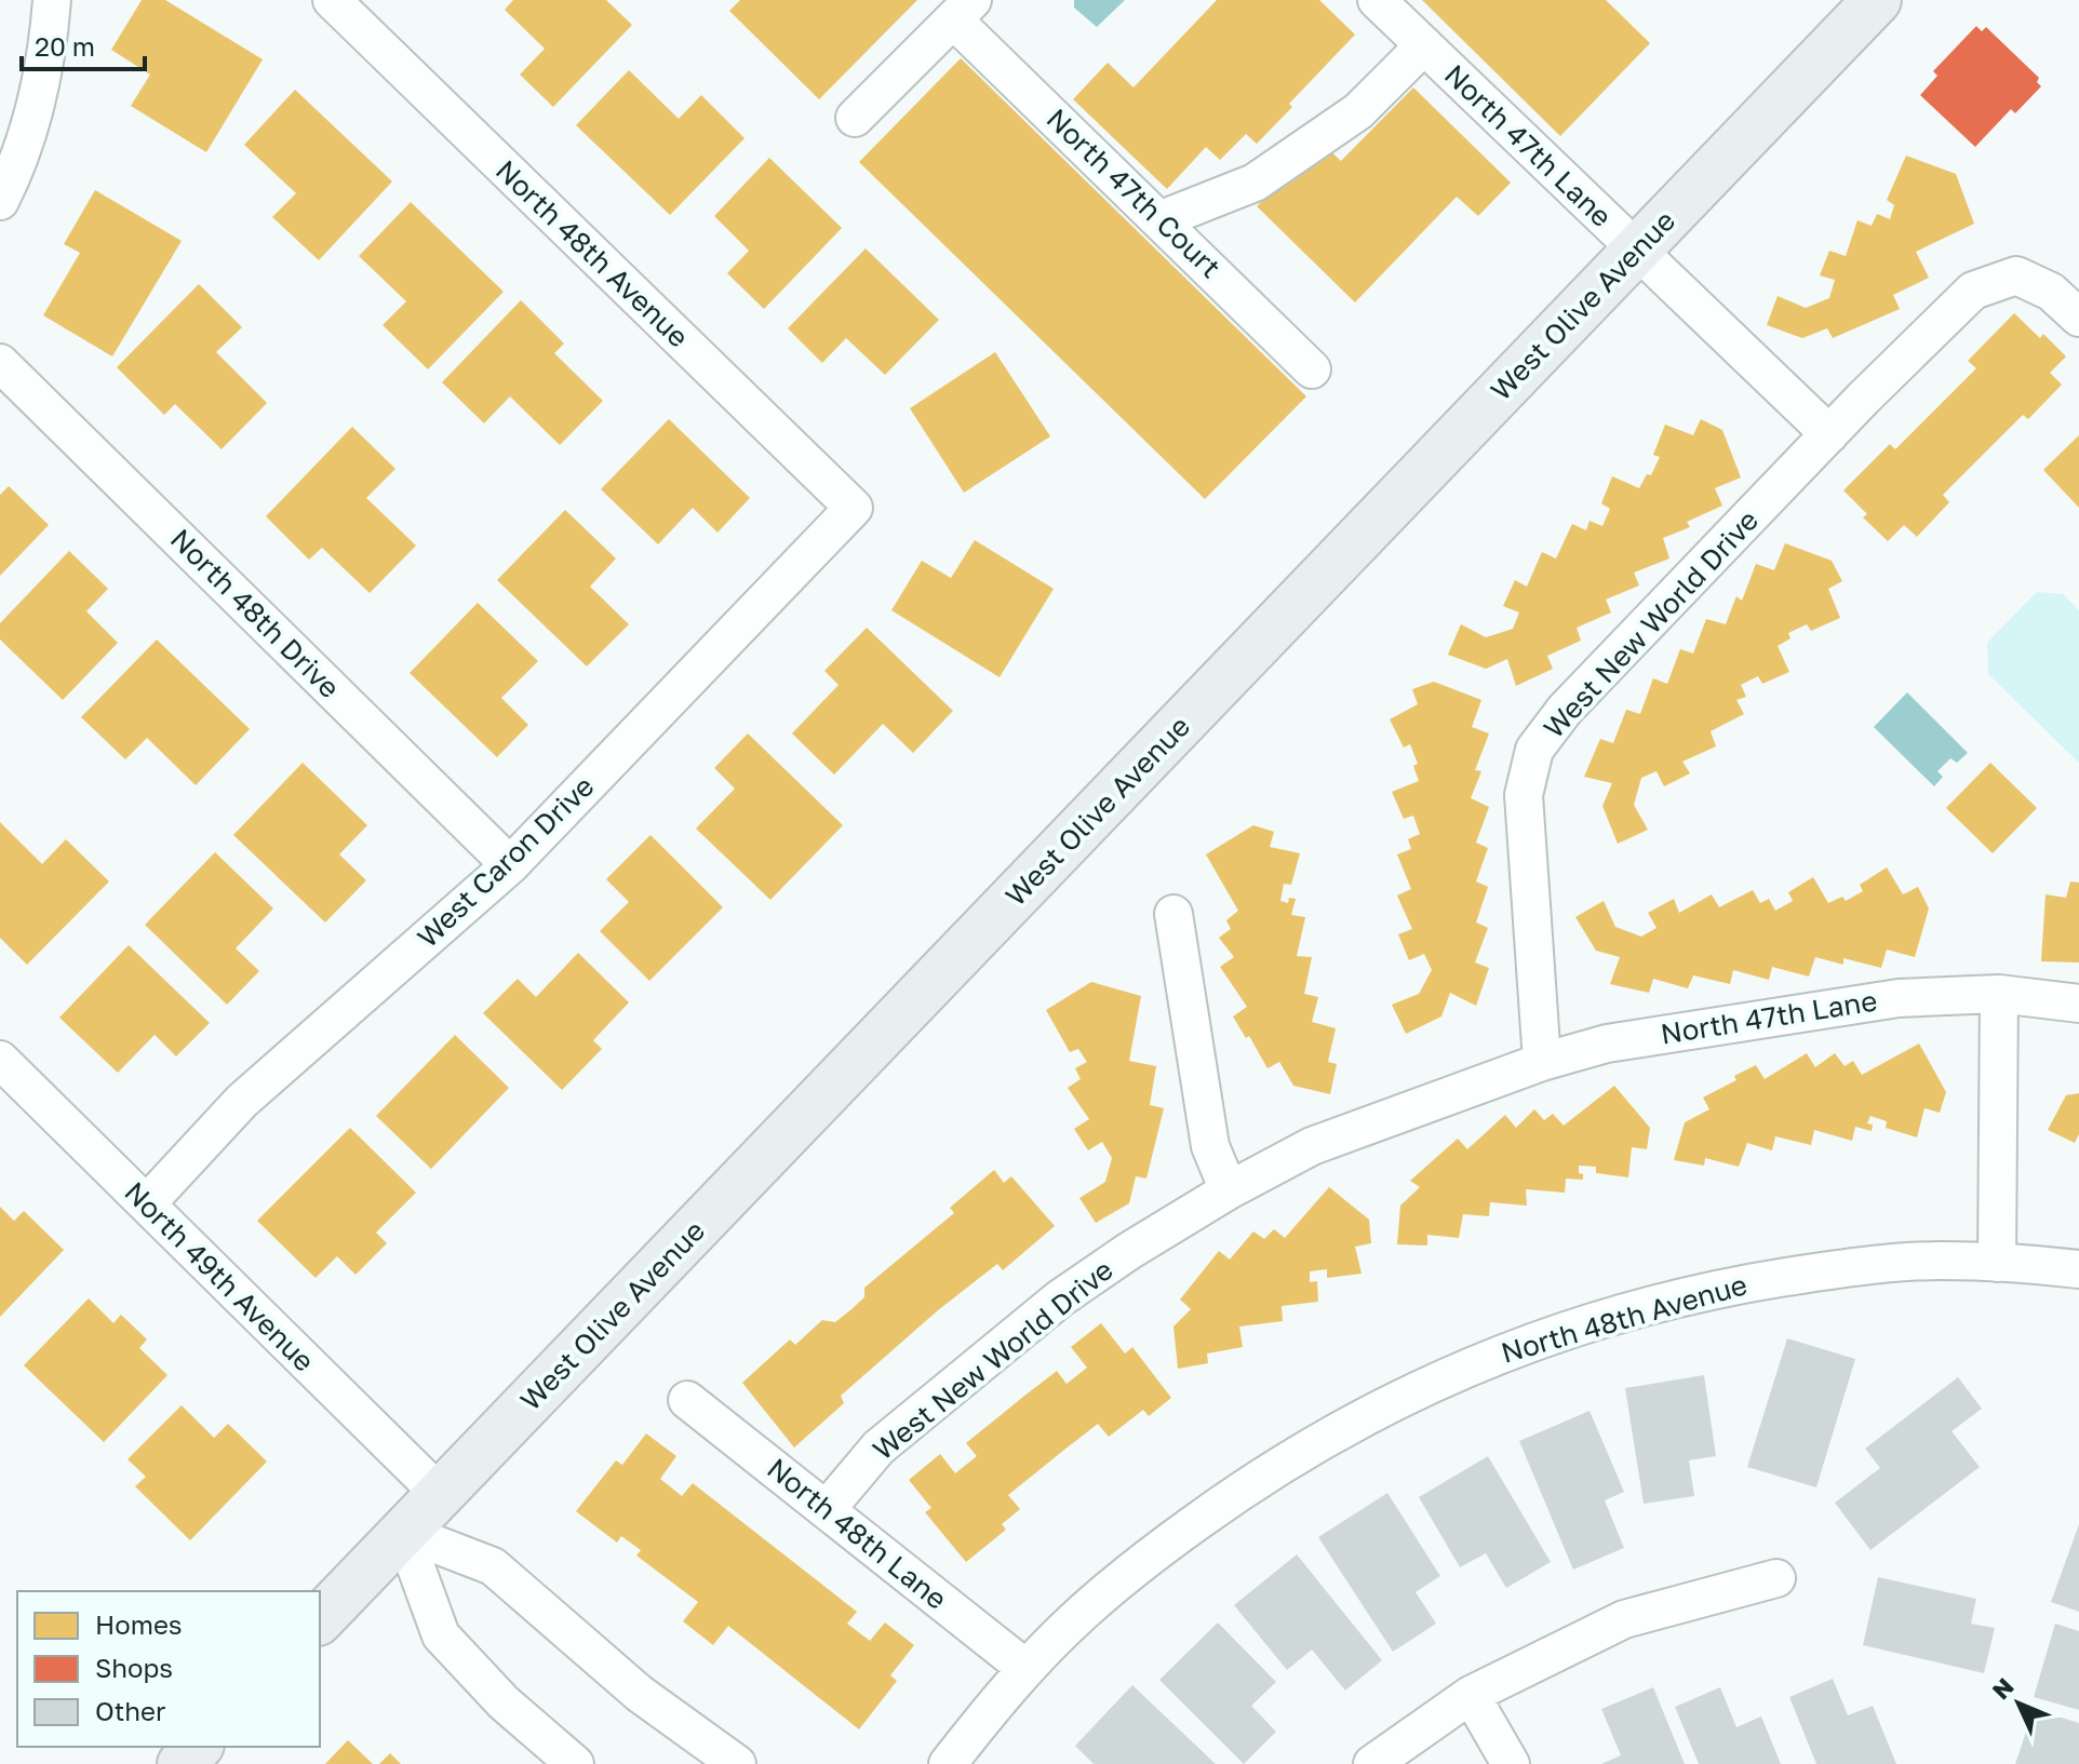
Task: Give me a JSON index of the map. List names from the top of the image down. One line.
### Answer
{"streets":{"main road":["West Olive Avenue"],"street":["North 47th Lane","North 47th Court","North 48th Avenue","North 48th Drive","West New World Drive","West Caron Drive","North 49th Avenue","North 48th Lane"]},"crossings":[["North 47th Lane","West Olive Avenue"],["North 47th Lane","West New World Drive"],["North 48th Avenue","West Caron Drive"],["North 48th Avenue","North 48th Lane"],["West Olive Avenue","North 49th Avenue"],["North 48th Drive","West Caron Drive"],["West New World Drive","North 48th Lane"],["West Caron Drive","North 49th Avenue"]],"legend":["Homes","Shops","Other"],"scale_bar":"20 m","north":"top left"}
